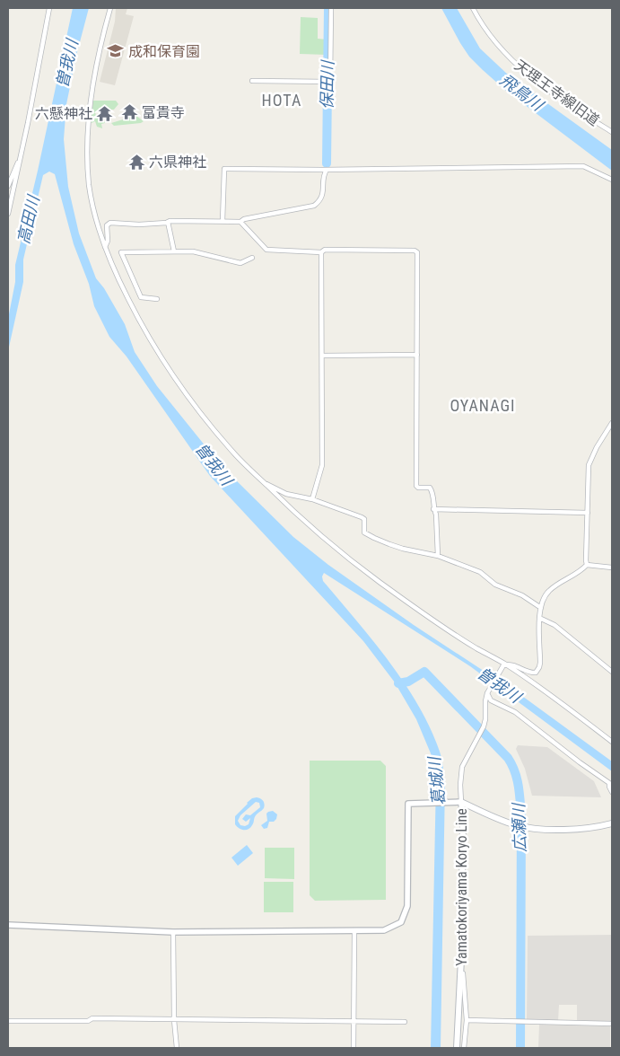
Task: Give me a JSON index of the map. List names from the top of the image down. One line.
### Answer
{"streets":{"main road":["Yamatokoriyama Koryo Line"],"street":["天理王寺線旧道"]},"districts":["HOTA","OYANAGI"],"water":["曽我川","保田川","飛鳥川","高田川","葛城川","広瀬川"],"places":{"school or university":["成和保育園"],"temple":["富貴寺","六懸神社","六県神社"]}}
